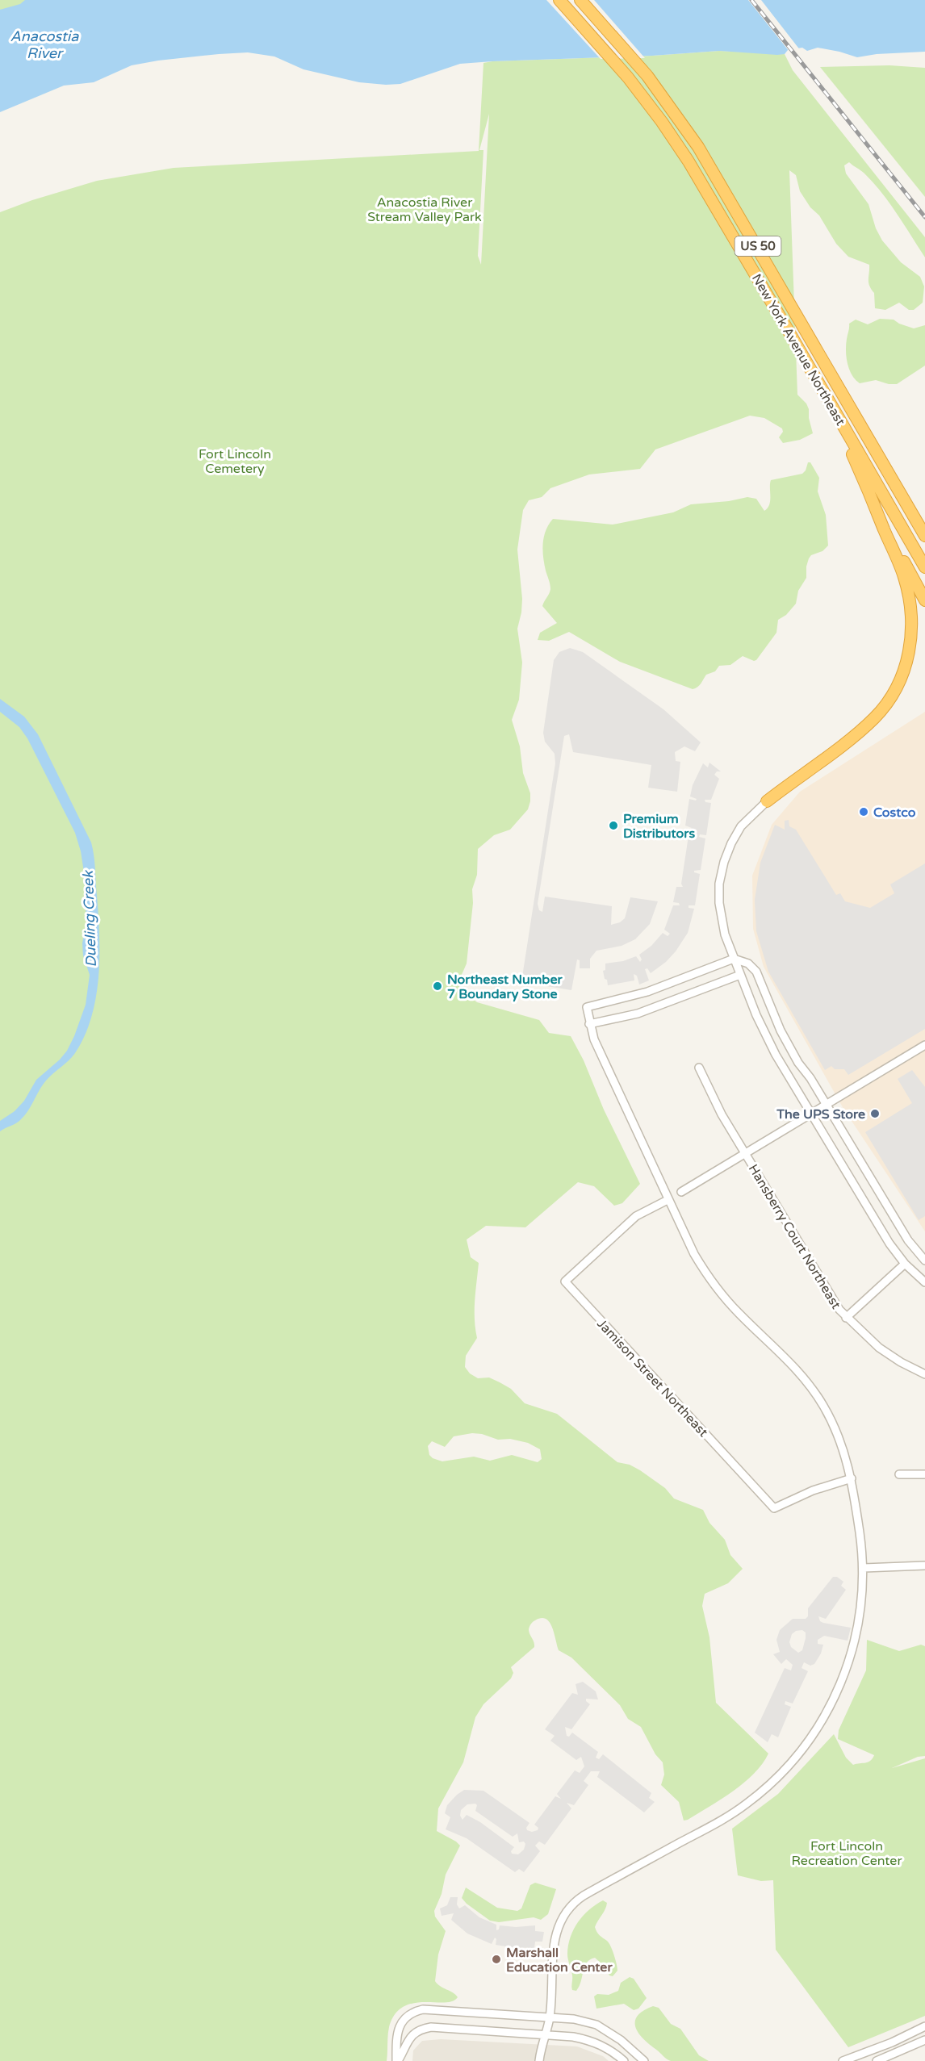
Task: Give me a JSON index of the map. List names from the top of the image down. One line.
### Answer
{"streets":{"highway":["US 50","New York Avenue Northeast"],"street":["Hansberry Court Northeast","Jamison Street Northeast"]},"water":["Anacostia River","Dueling Creek"],"parks":["Anacostia River Stream Valley Park","Fort Lincoln Cemetery","Fort Lincoln Recreation Center"],"places":["Costco","Premium Distributors","Northeast Number 7 Boundary Stone","The UPS Store","Marshall Education Center"]}
